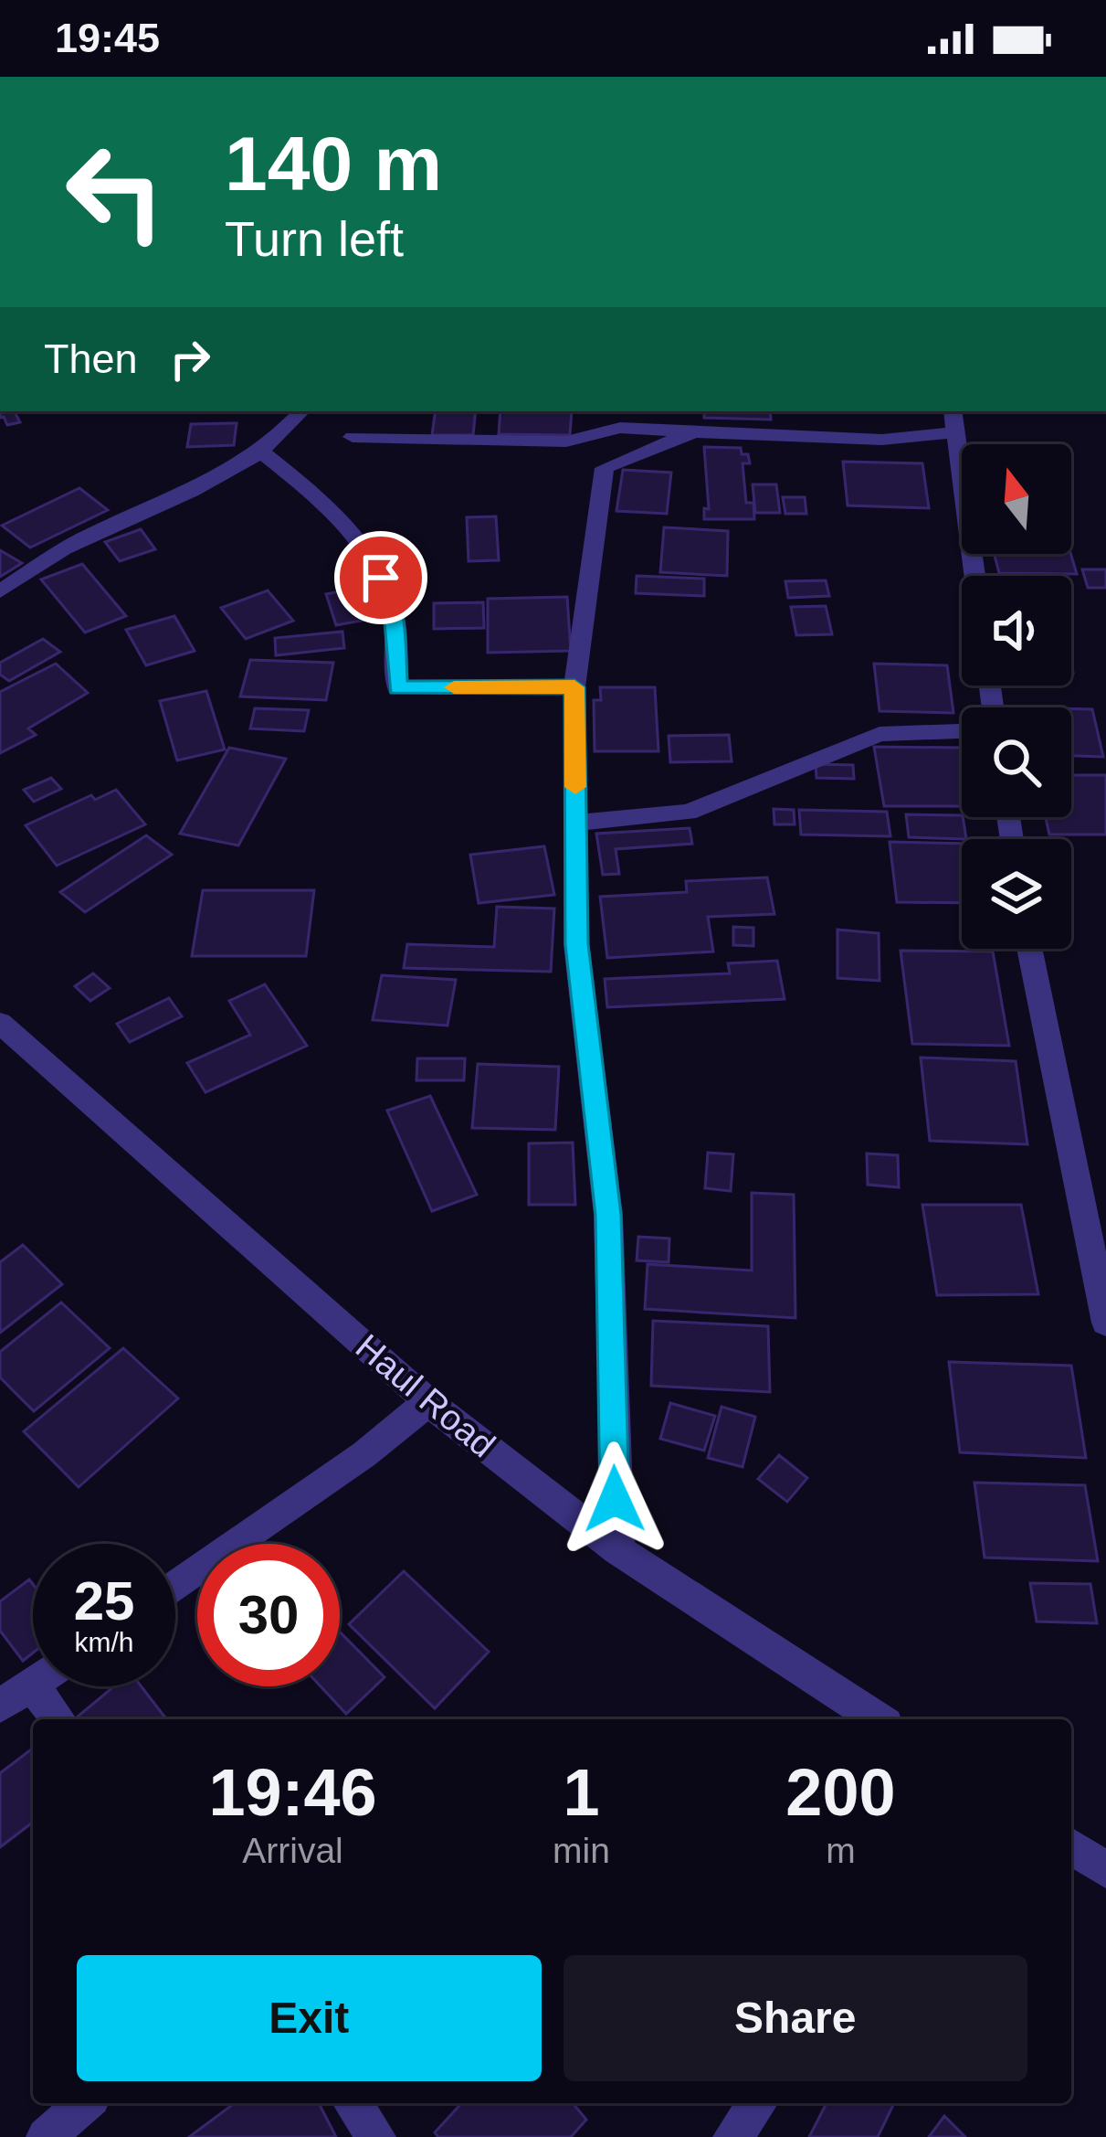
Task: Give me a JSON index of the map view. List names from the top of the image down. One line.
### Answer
{"streets":{"street":["Haul Road"]},"north":"top","page":{"status":"19:45","turn":["140 m","Turn left"],"then":"Then","speed":"25 km/h","limit":"30","eta":["19:46","Arrival","1","min","200","m"],"buttons":["Exit","Share"]}}
